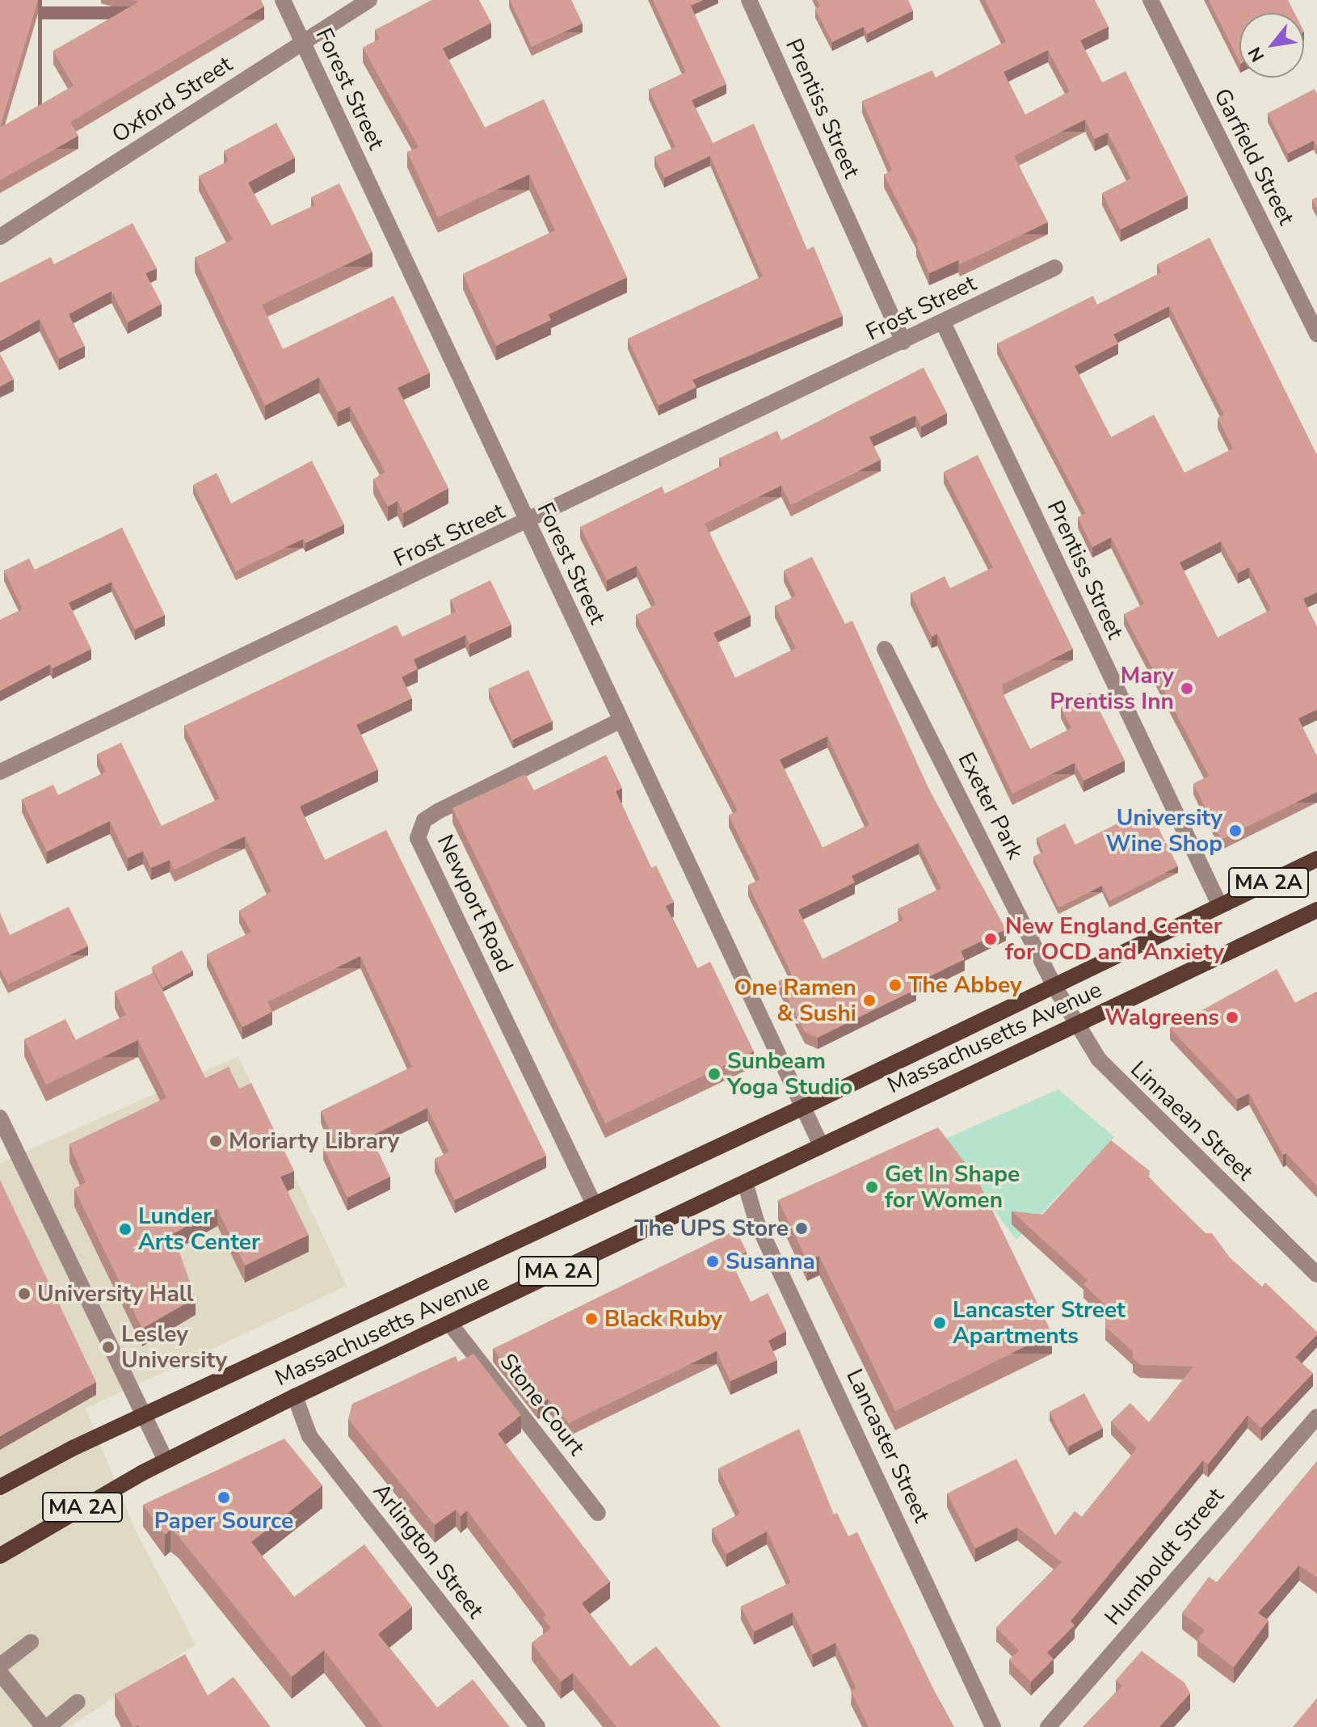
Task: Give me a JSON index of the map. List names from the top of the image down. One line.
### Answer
{"streets":{"main road":["MA 2A","Massachusetts Avenue"],"street":["Forest Street","Oxford Street","Prentiss Street","Garfield Street","Frost Street","Exeter Park","Newport Road","Linnaean Street","Stone Court","Lancaster Street","Arlington Street","Humboldt Street"]},"crossings":[["Forest Street","Oxford Street"],["Forest Street","Frost Street"],["Forest Street","Newport Road"],["Forest Street","Massachusetts Avenue"],["Prentiss Street","Frost Street"],["Prentiss Street","Massachusetts Avenue"],["Exeter Park","Massachusetts Avenue"],["Exeter Park","Linnaean Street"],["Newport Road","Massachusetts Avenue"],["Massachusetts Avenue","Linnaean Street"],["Massachusetts Avenue","Stone Court"],["Massachusetts Avenue","Lancaster Street"],["Massachusetts Avenue","Arlington Street"]],"places":["Mary Prentiss Inn","University Wine Shop","New England Center for OCD and Anxiety","The Abbey","One Ramen & Sushi","Walgreens","Sunbeam Yoga Studio","Moriarty Library","Get In Shape for Women","The UPS Store","Lunder Arts Center","Susanna","University Hall","Black Ruby","Lancaster Street Apartments","Lesley University","Paper Source"],"north":"bottom left"}
